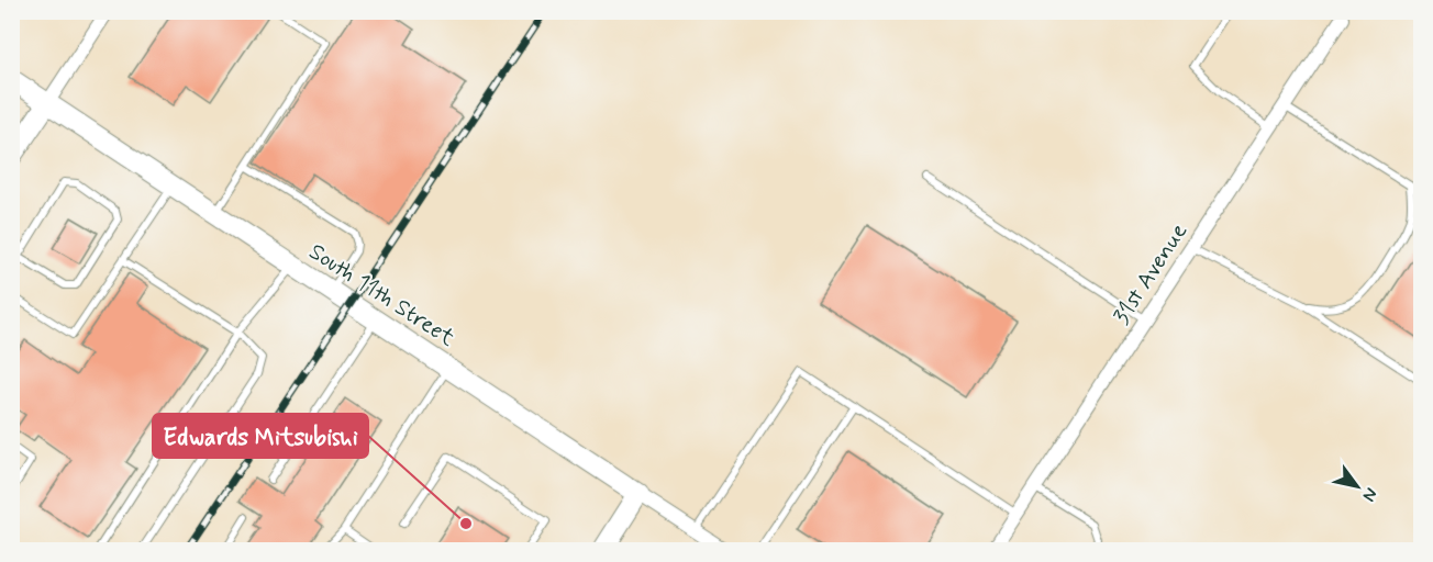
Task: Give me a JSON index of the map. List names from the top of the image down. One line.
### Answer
{"streets":{"street":["31st Avenue","South 11th Street"]},"places":["Edwards Mitsubishi"],"north":"bottom right"}
